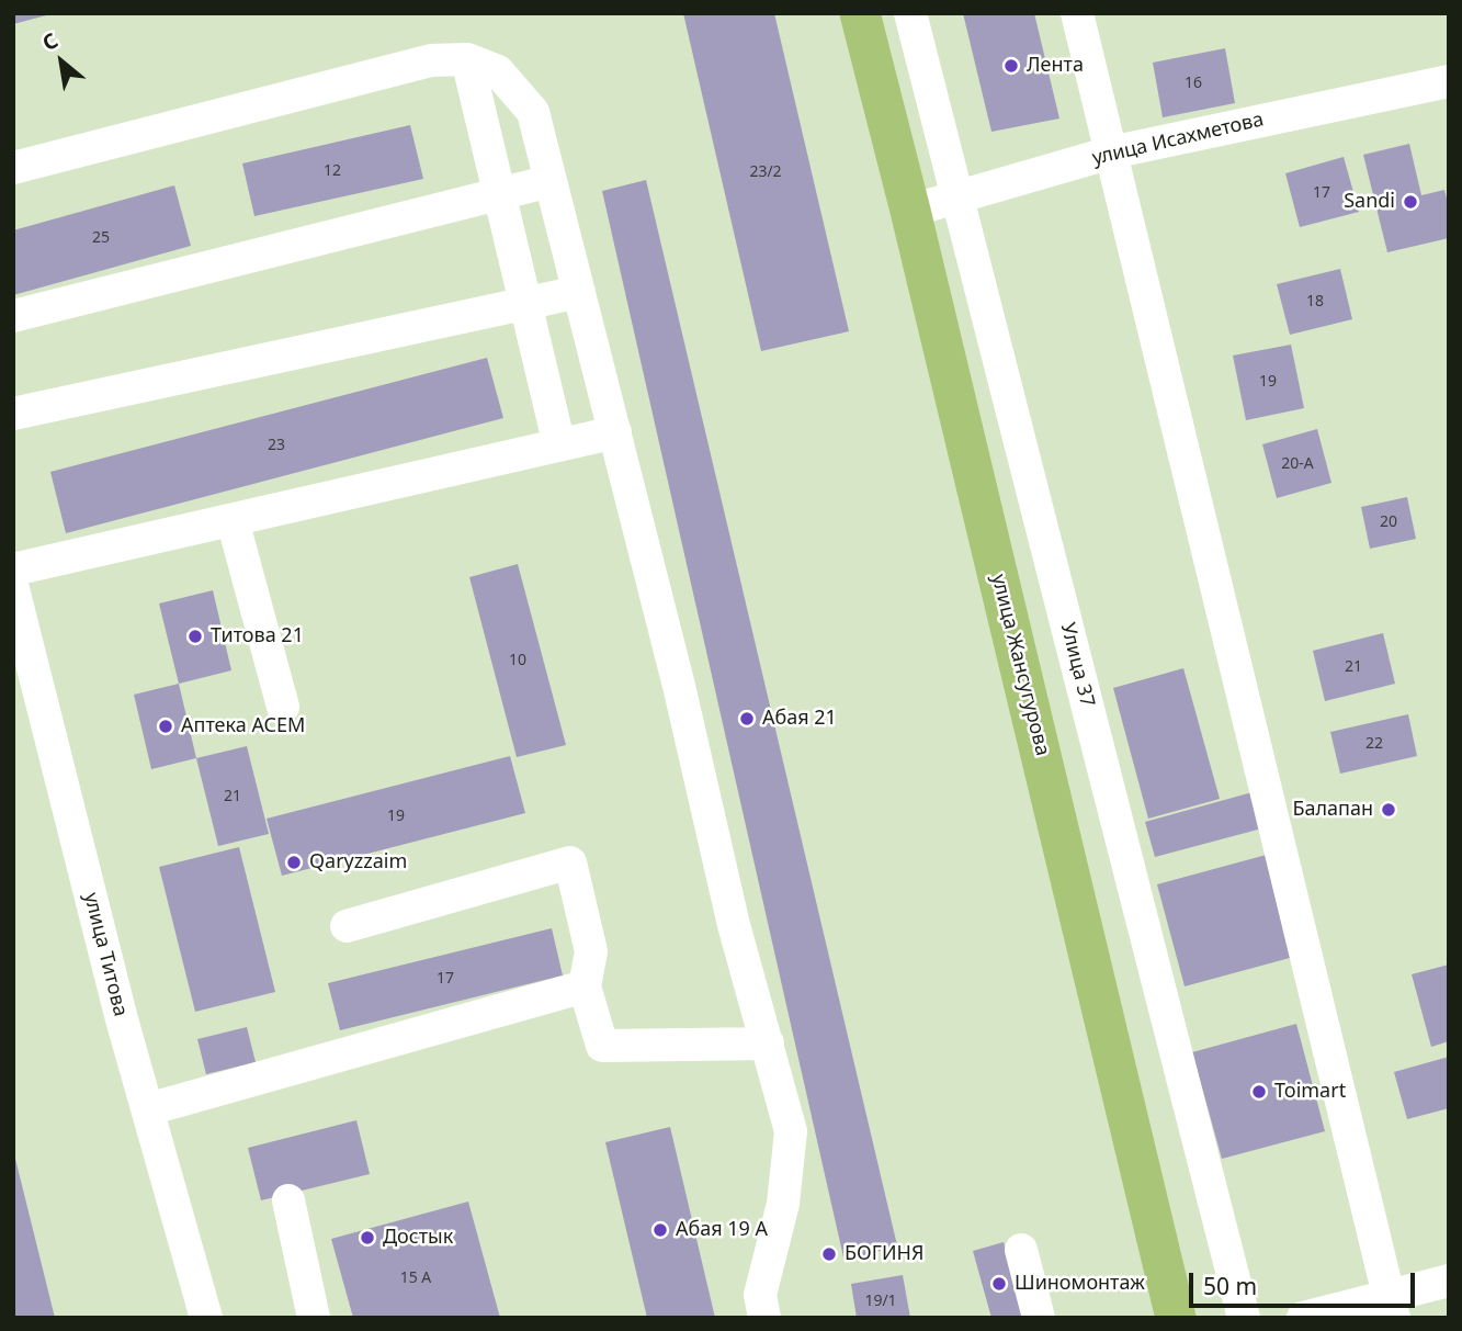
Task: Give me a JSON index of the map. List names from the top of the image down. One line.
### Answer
{"streets":{"main road":["улица Жансугурова"],"street":["улица Исахметова","Улица 37","улица Титова"]},"crossings":[["улица Исахметова","улица Жансугурова"]],"places":["Лента","Sandi","Титова 21","Абая 21","Аптека АСЕМ","Балапан","Qaryzzaim","Toimart","Абая 19 А","Достык","БОГИНЯ","Шиномонтаж"],"house_numbers":["16","12","23/2","17","25","18","19","23","20-А","20","10","21","22","21","19","17","15 А","19/1"],"scale_bar":"50 m","north":"top left"}
